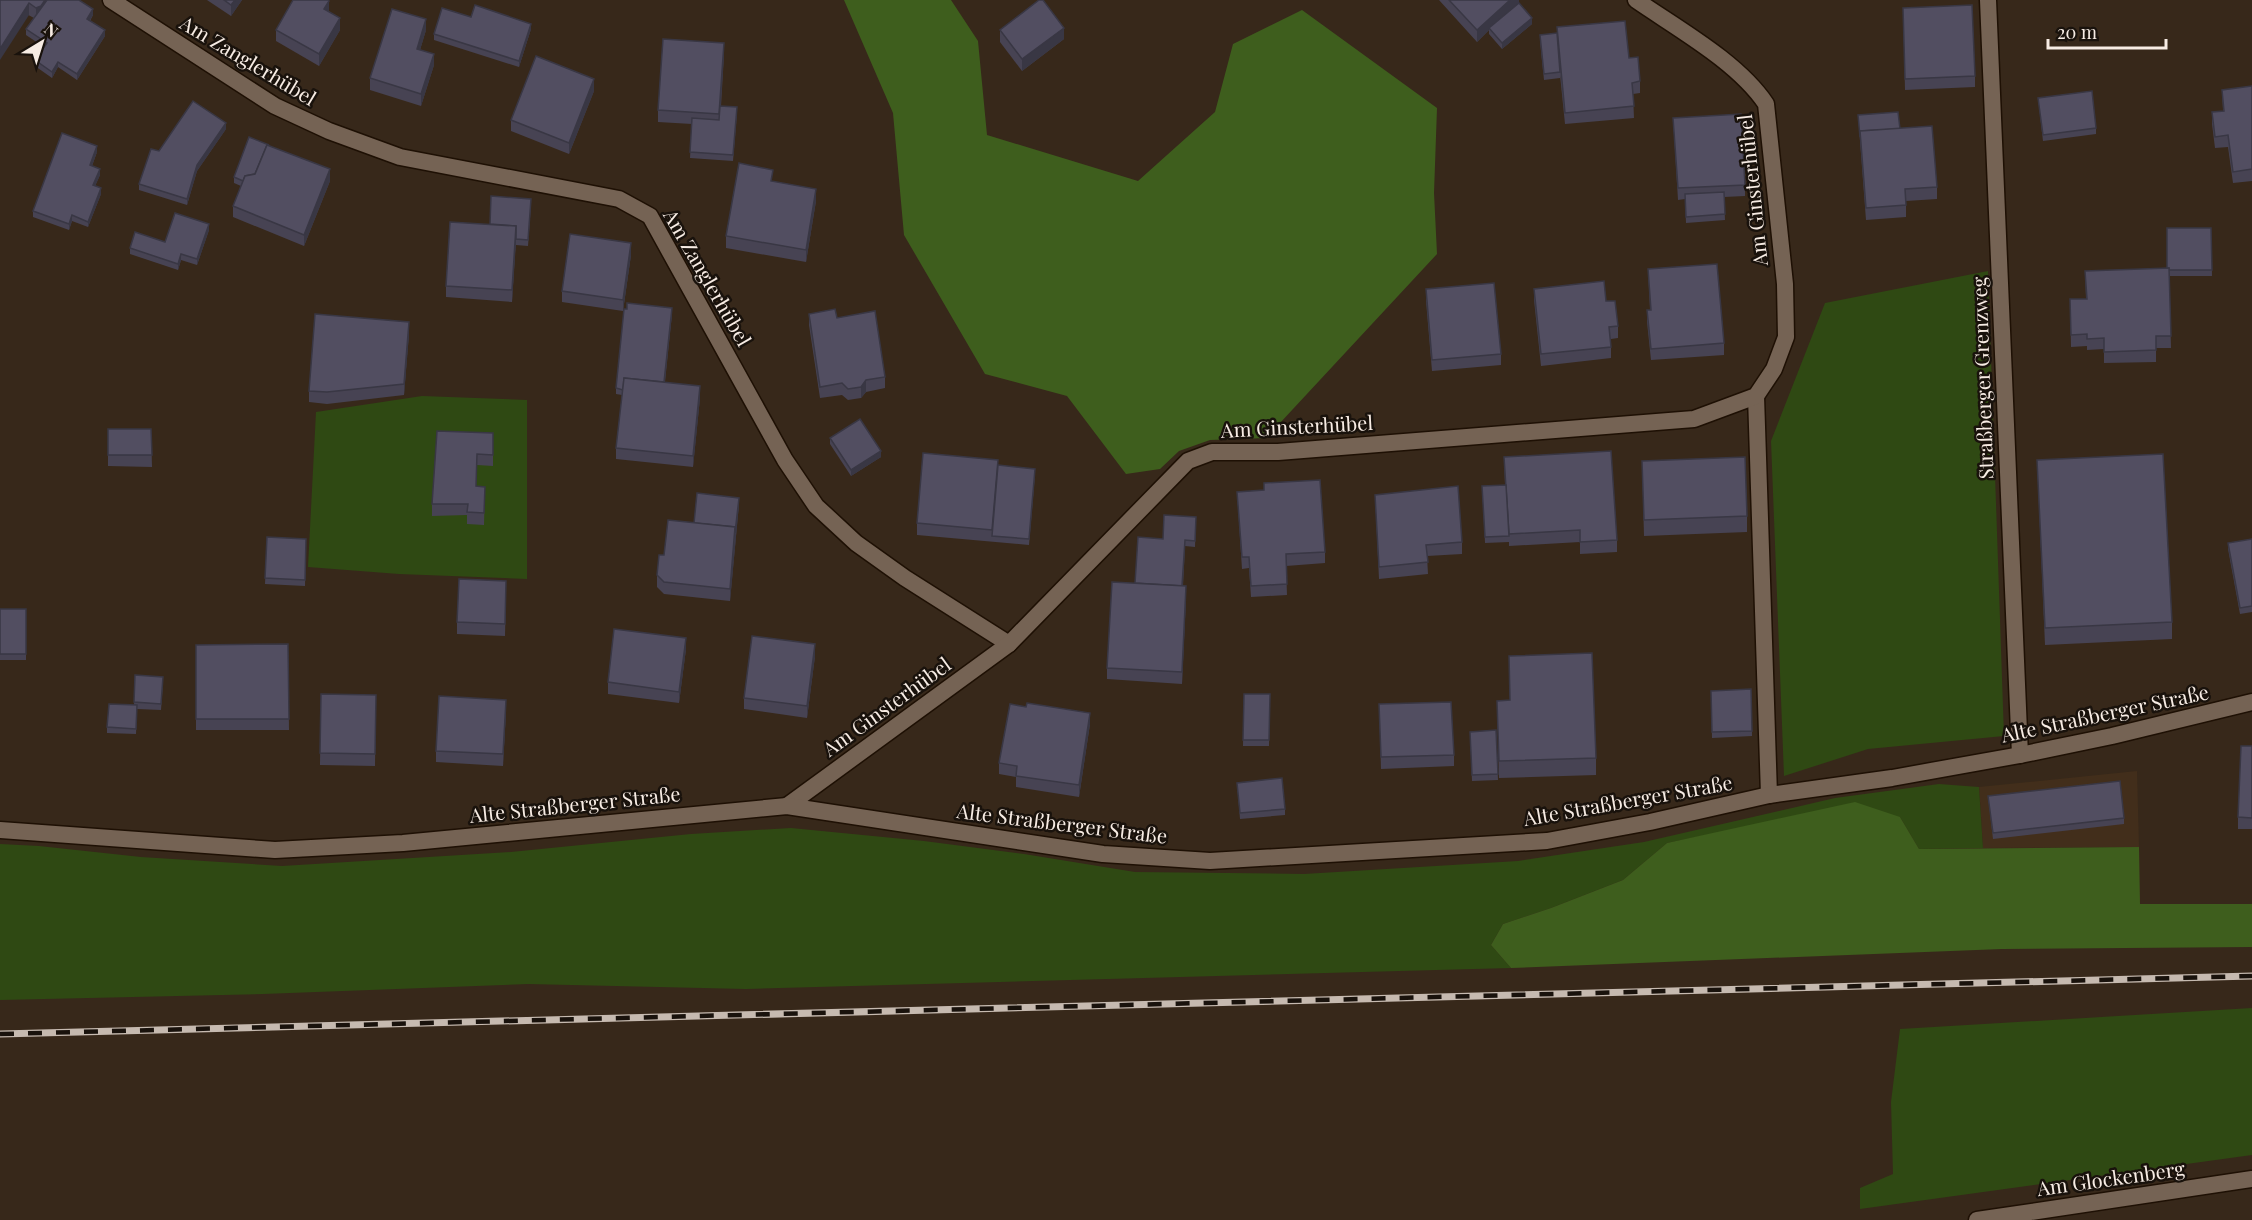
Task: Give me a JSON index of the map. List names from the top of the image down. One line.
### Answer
{"streets":{"street":["Am Zanglerhübel","Am Ginsterhübel","Straßberger Grenzweg","Alte Straßberger Straße","Am Glockenberg"]},"crossings":[["Am Zanglerhübel","Am Ginsterhübel"],["Am Ginsterhübel","Alte Straßberger Straße"],["Straßberger Grenzweg","Alte Straßberger Straße"]],"scale_bar":"20 m","north":"top right"}
